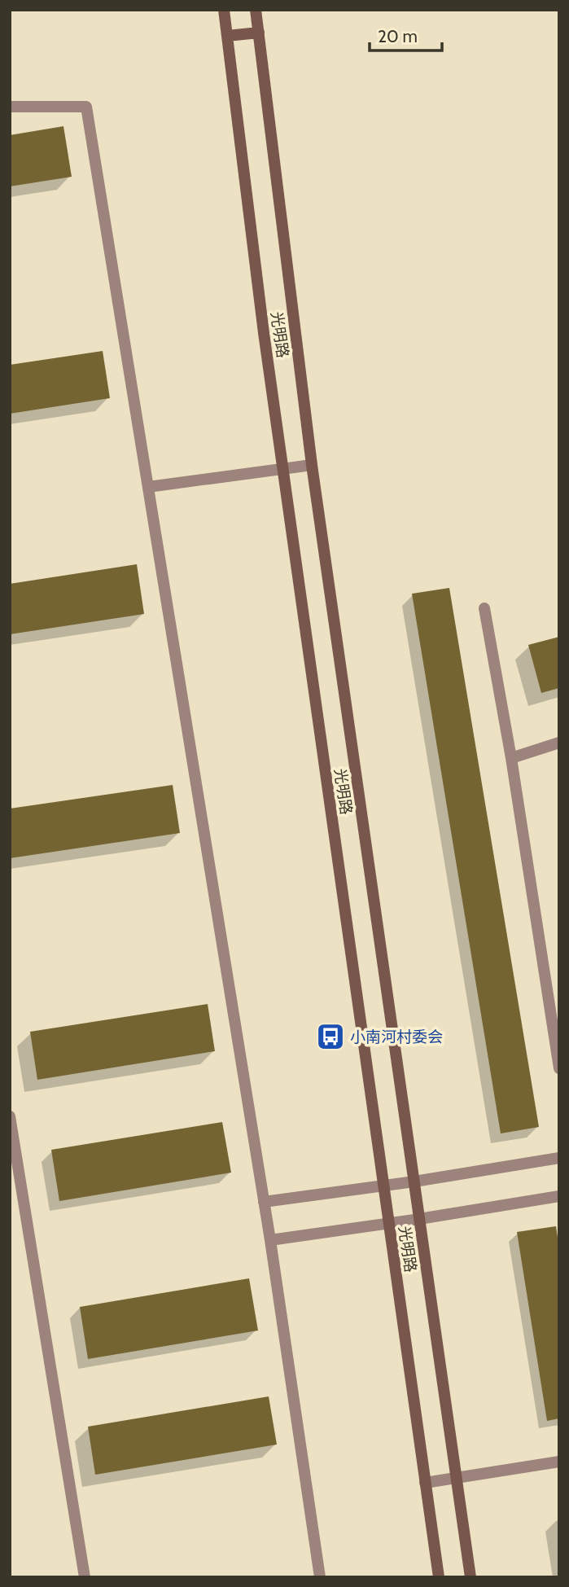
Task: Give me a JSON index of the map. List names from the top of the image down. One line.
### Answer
{"streets":{"street":["光明路"]},"places":{"bus stop":["小南河村委会"]},"scale_bar":"20 m"}
